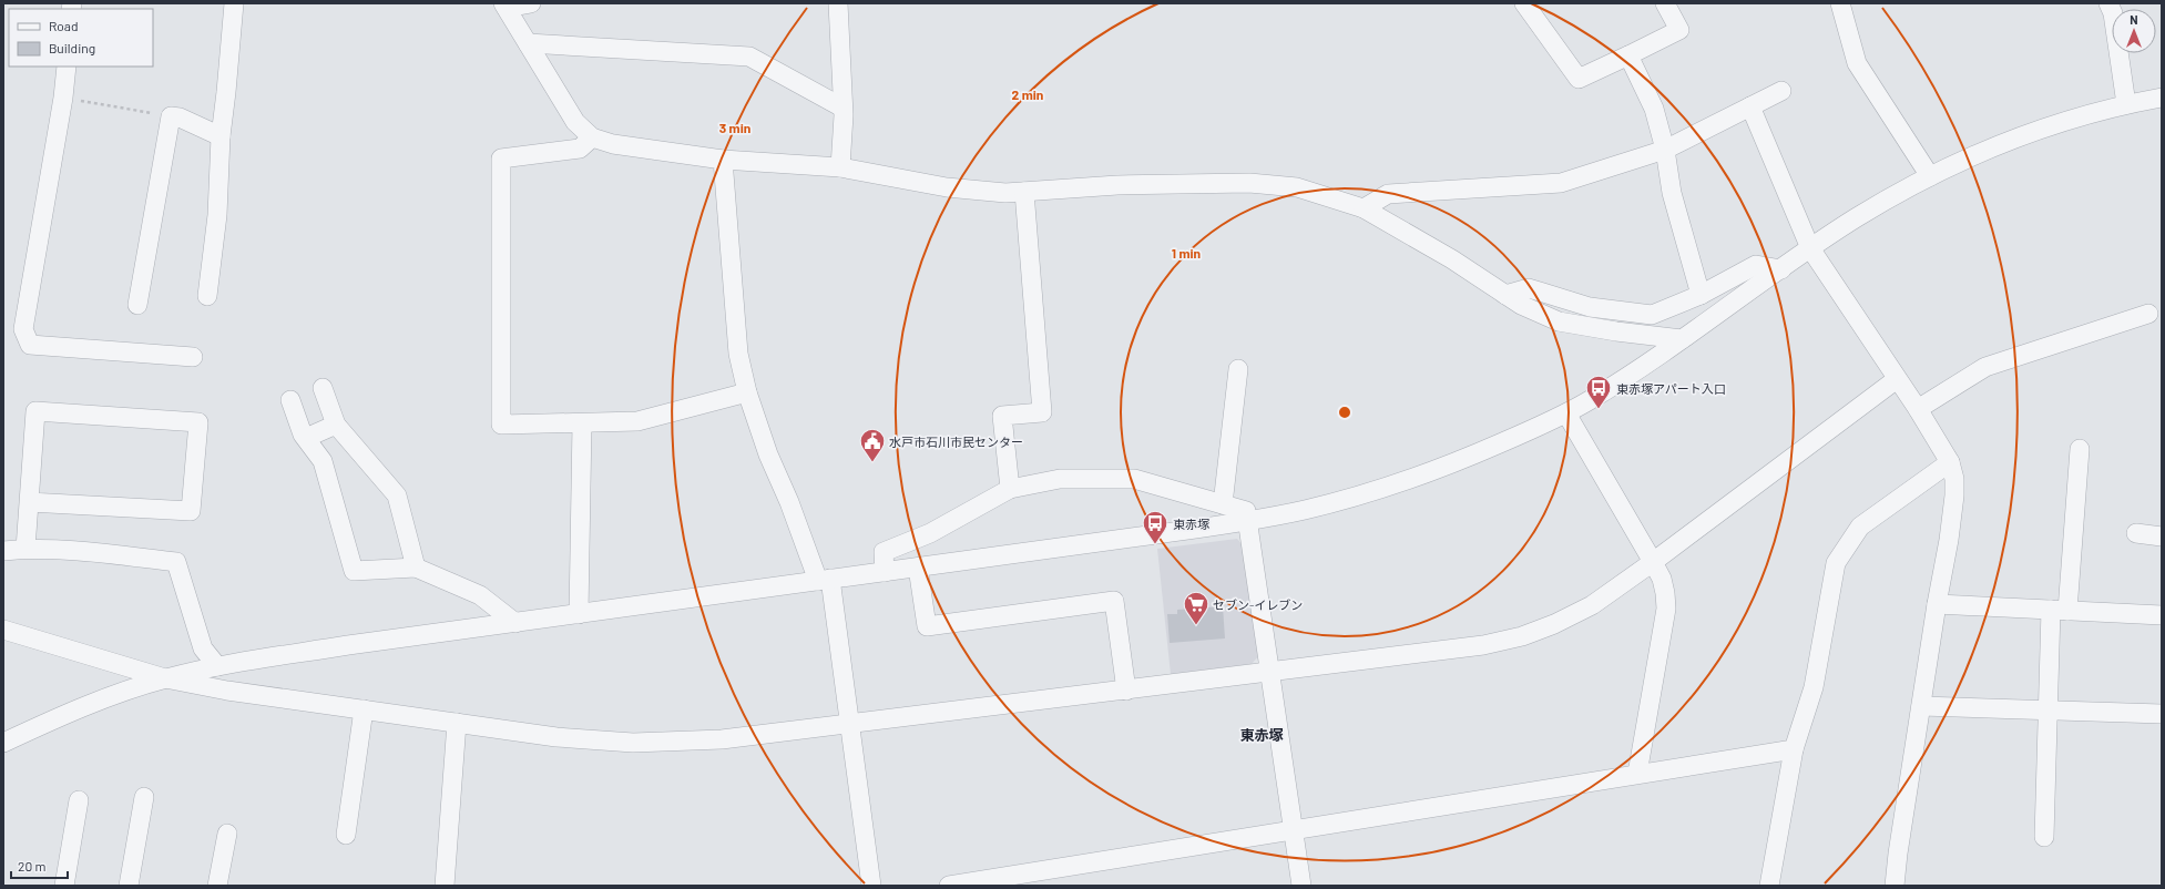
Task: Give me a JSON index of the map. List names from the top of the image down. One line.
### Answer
{"districts":["東赤塚"],"places":{"bus stop":["東赤塚アパート入口","東赤塚"],"public building":["水戸市石川市民センター"],"supermarket":["セブン-イレブン"]},"legend":["Road","Building"],"scale_bar":"20 m","north":"top","rings":["2 min","3 min","1 min"]}
